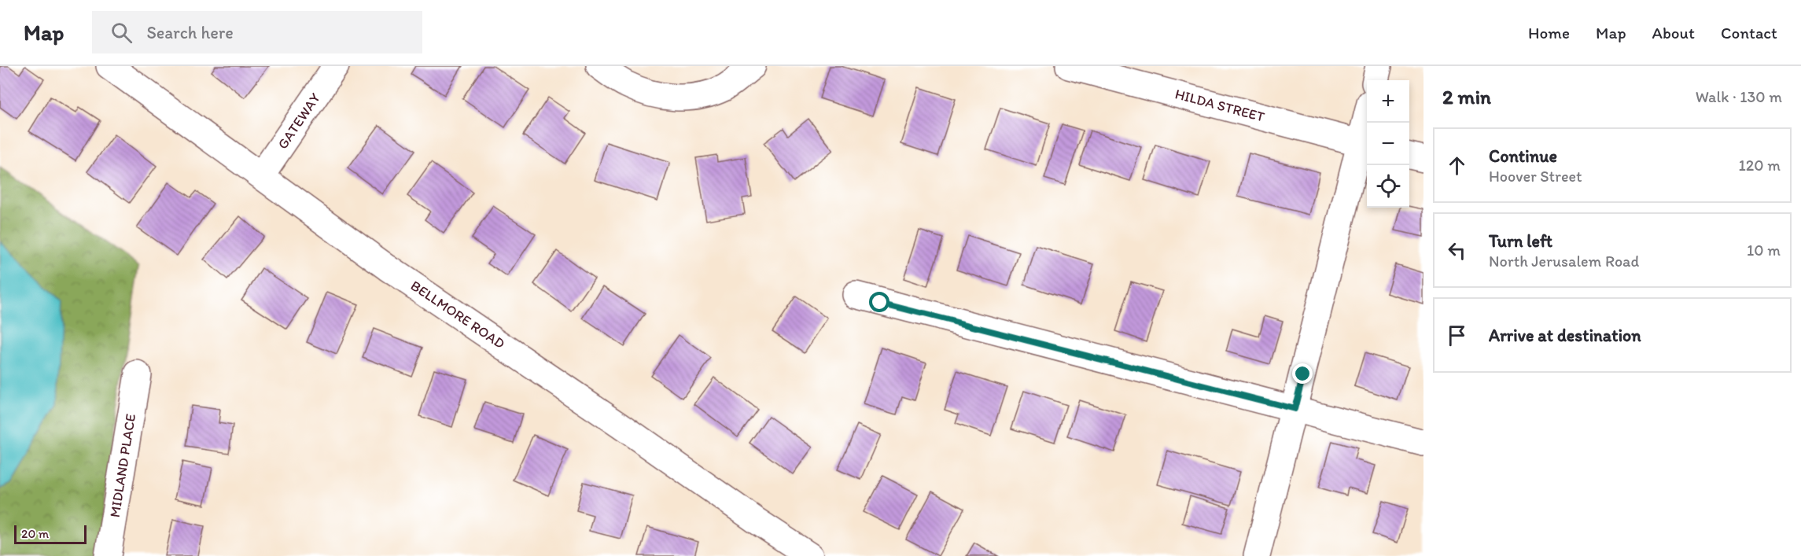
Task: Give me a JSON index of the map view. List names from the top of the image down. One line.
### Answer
{"streets":{"street":["HILDA STREET","GATEWAY","BELLMORE ROAD","MIDLAND PLACE"]},"crossings":[["GATEWAY","BELLMORE ROAD"]],"scale_bar":"20 m","page":{"header":"Map","search":"Search here","nav":["Home","Map","About","Contact"],"heading":["2 min","Walk · 130 m"],"map_buttons":["+","−"],"list":[["Continue","Hoover Street","120 m"],["Turn left","North Jerusalem Road","10 m"],"Arrive at destination"],"scale":"20 m"}}
